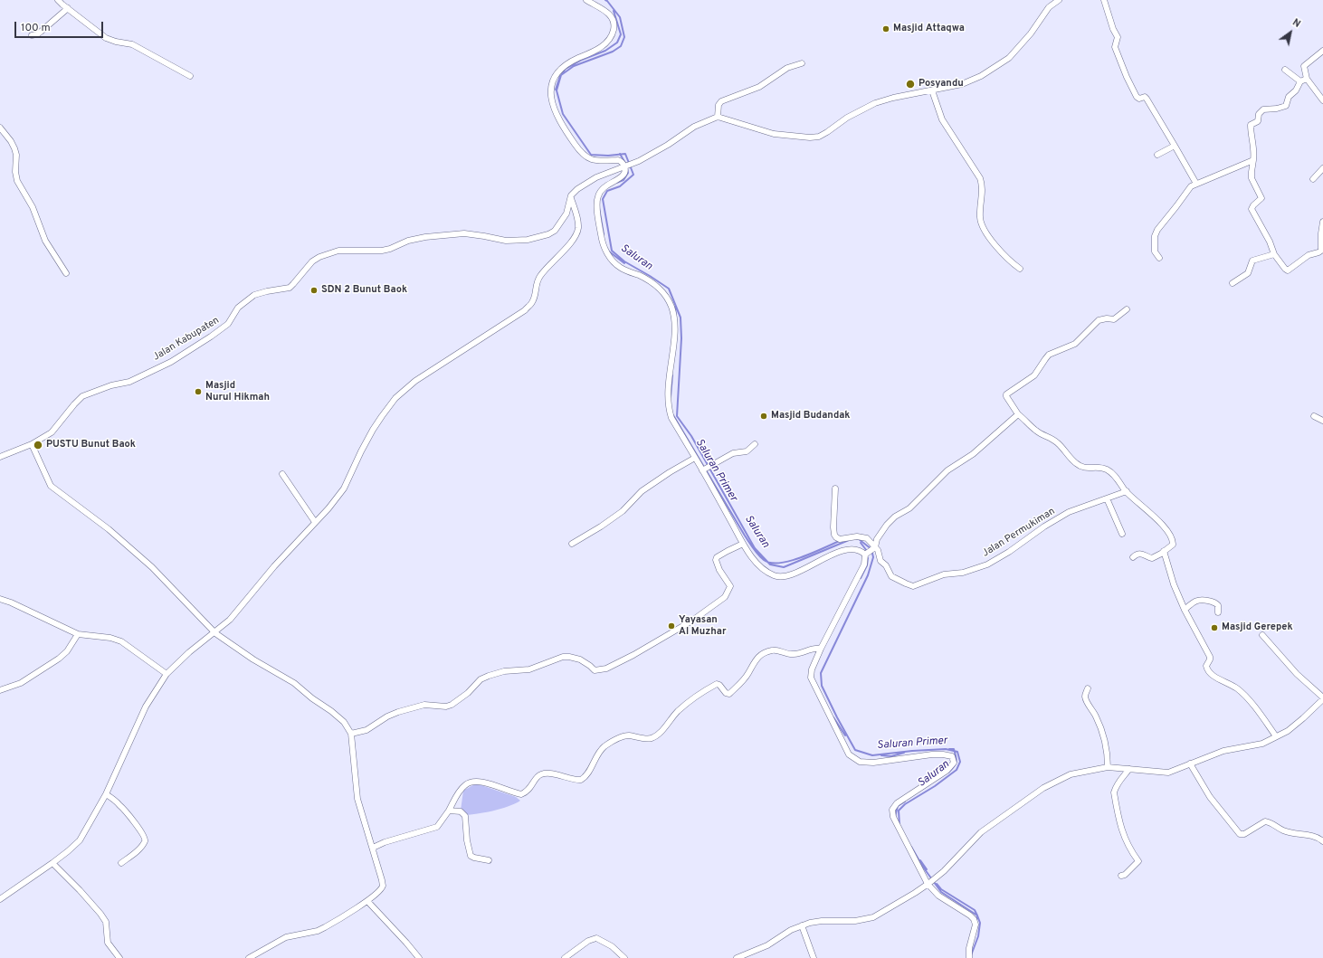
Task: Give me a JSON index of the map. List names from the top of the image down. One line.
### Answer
{"streets":{"street":["Jalan Kabupaten","Jalan Permukiman"]},"water":["Saluran","Saluran Primer"],"places":["Masjid Attaqwa","Posyandu","SDN 2 Bunut Baok","Masjid Nurul Hikmah","Masjid Budandak","PUSTU Bunut Baok","Yayasan Al Muzhar","Masjid Gerepek"],"scale_bar":"100 m","north":"top right"}
